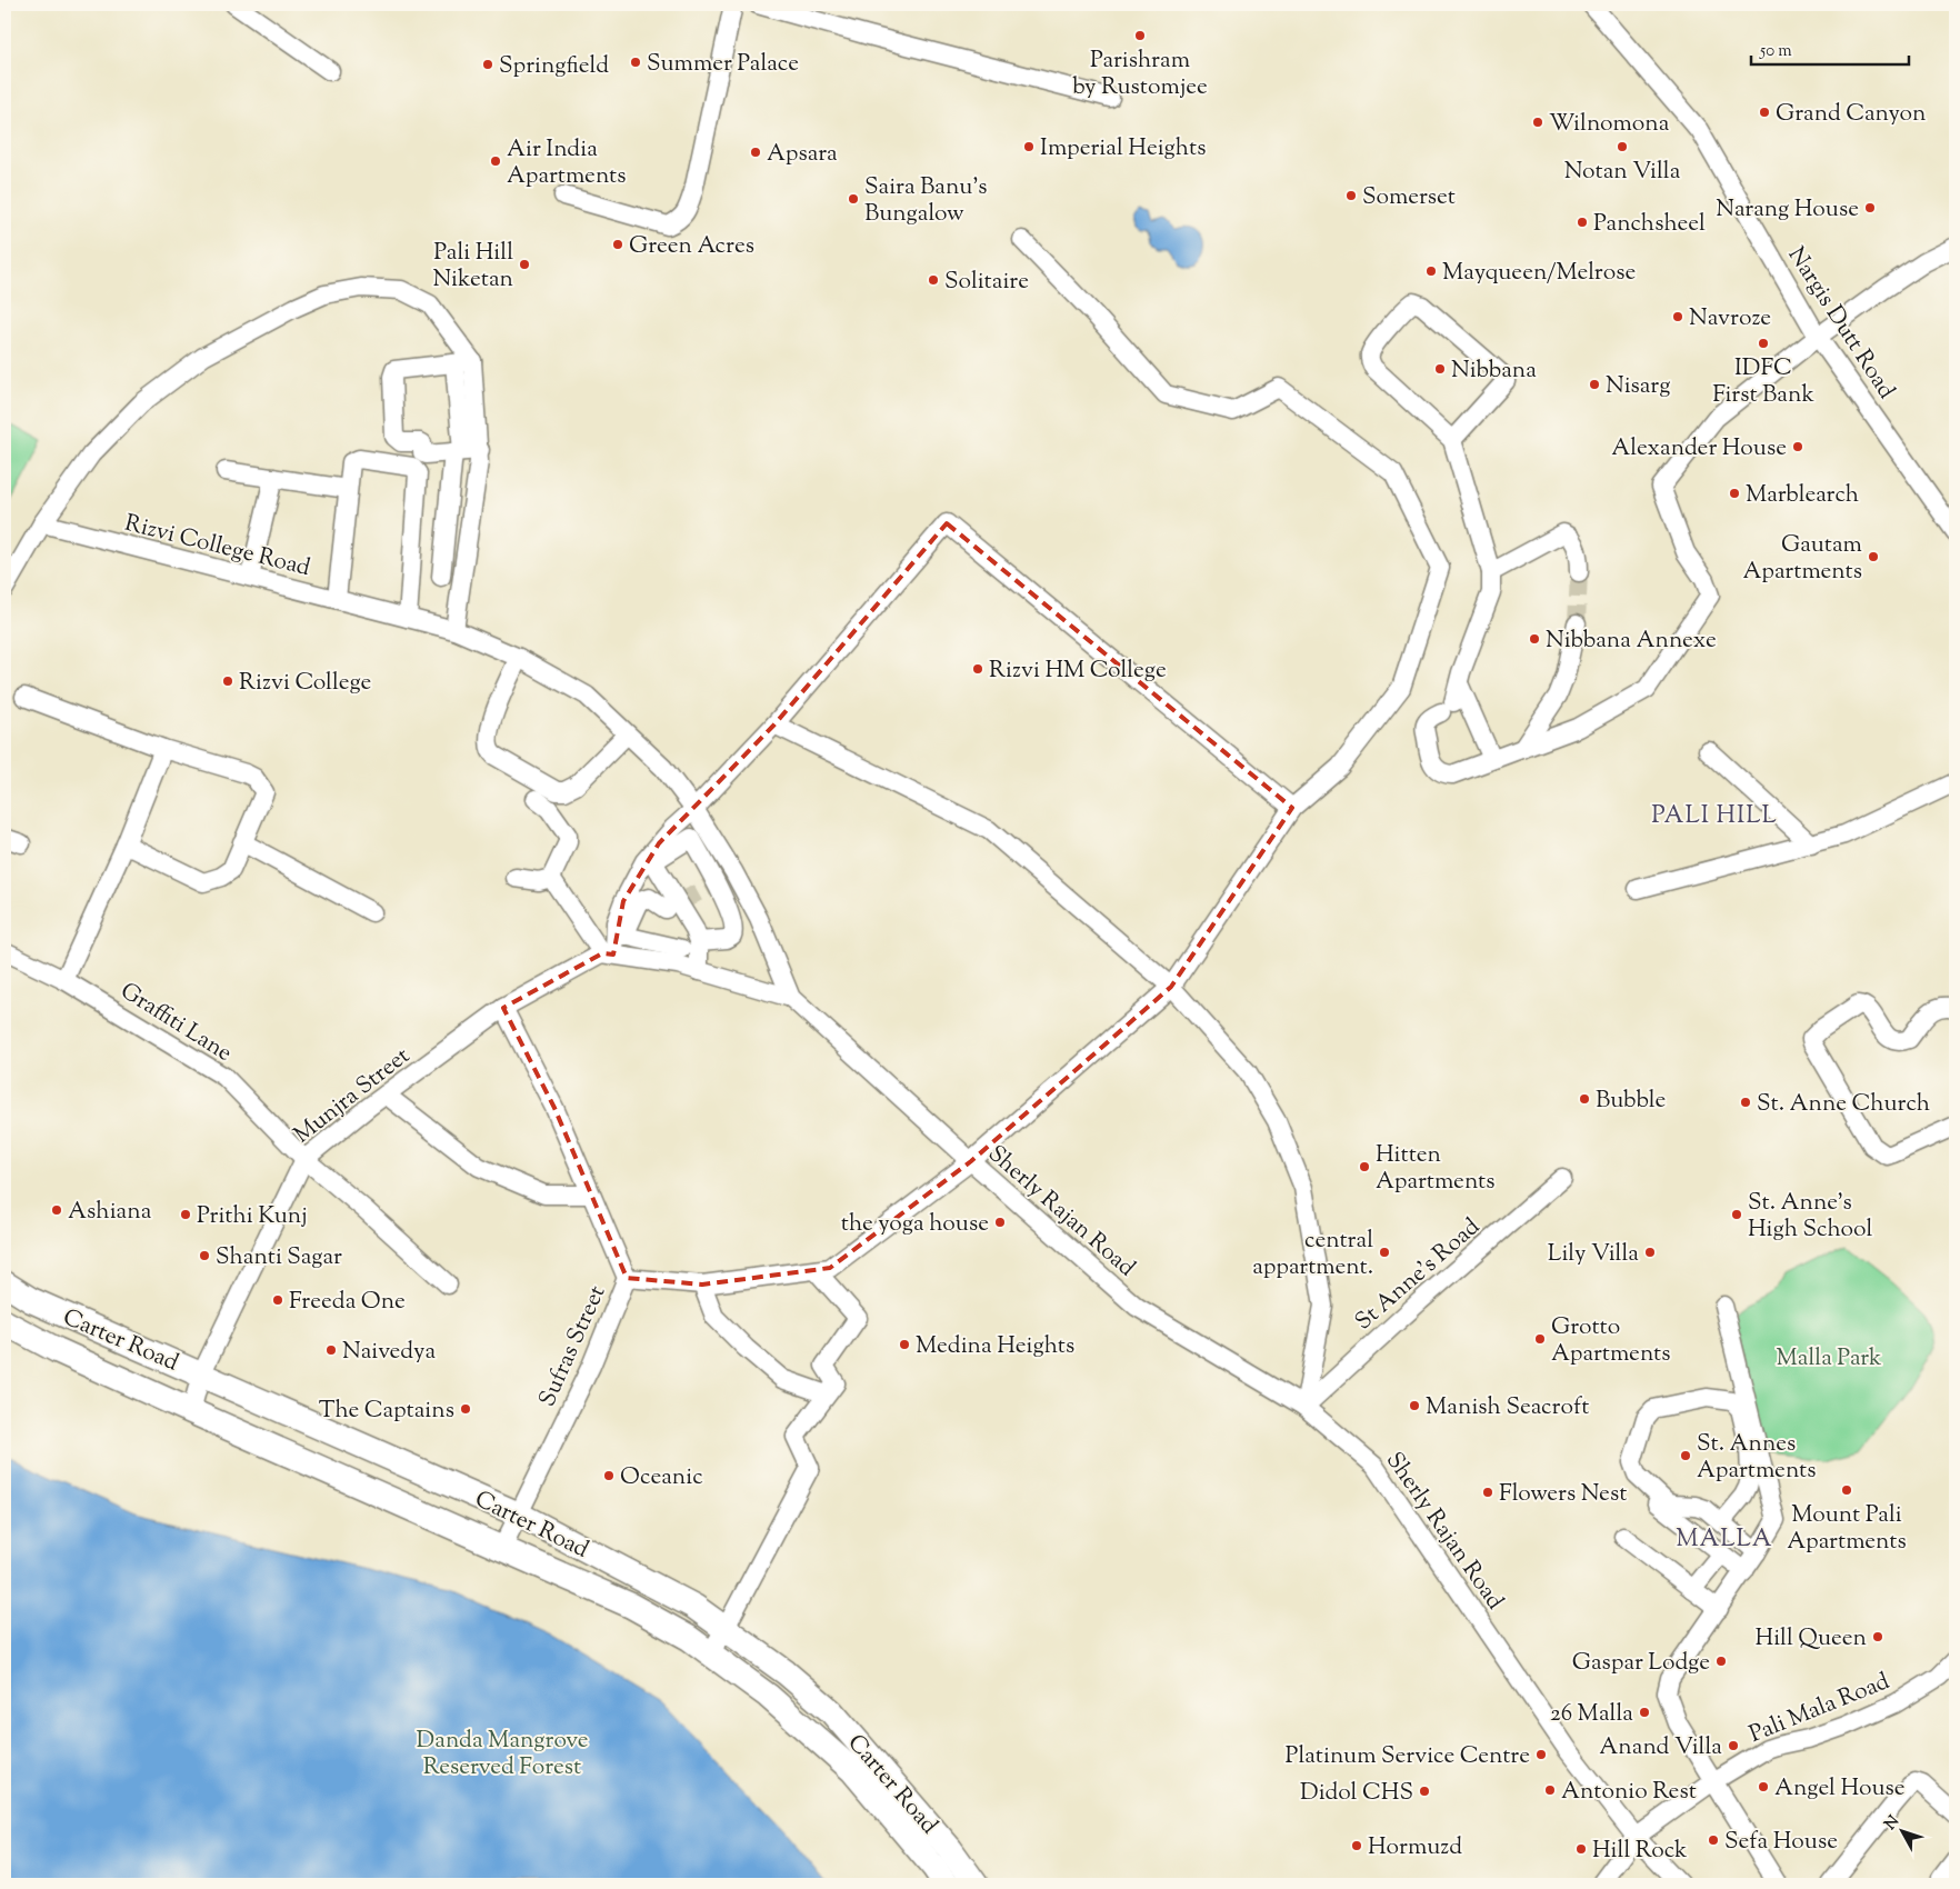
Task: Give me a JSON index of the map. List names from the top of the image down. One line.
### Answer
{"streets":{"main road":["Carter Road"],"street":["Nargis Dutt Road","Rizvi College Road","Graffiti Lane","Munjra Street","Sherly Rajan Road","St Anne's Road","Sufras Street","Pali Mala Road"]},"crossings":[["Rizvi College Road","Sherly Rajan Road"],["Graffiti Lane","Munjra Street"],["Munjra Street","Carter Road"],["Munjra Street","Sufras Street"],["Sherly Rajan Road","St Anne's Road"],["Sherly Rajan Road","Pali Mala Road"],["Carter Road","Sufras Street"]],"districts":["PALI HILL","MALLA"],"parks":["Malla Park","Danda Mangrove Reserved Forest"],"places":["Parishram by Rustomjee","Summer Palace","Springfield","Grand Canyon","Wilnomona","Imperial Heights","Notan Villa","Apsara","Air India Apartments","Somerset","Saira Banu's Bungalow","Narang House","Panchsheel","Green Acres","Pali Hill Niketan","Mayqueen/Melrose","Solitaire","Navroze","IDFC First Bank","Nibbana","Nisarg","Alexander House","Marblearch","Gautam Apartments","Nibbana Annexe","Rizvi HM College","Rizvi College","Bubble","St. Anne Church","Hitten Apartments","Ashiana","Prithi Kunj","St. Anne's High School","the yoga house","central appartment.","Lily Villa","Shanti Sagar","Freeda One","Grotto Apartments","Medina Heights","Naivedya","Manish Seacroft","The Captains","St. Annes Apartments","Oceanic","Mount Pali Apartments","Flowers Nest","Hill Queen","Gaspar Lodge","26 Malla","Anand Villa","Platinum Service Centre","Angel House","Antonio Rest","Didol CHS","Sefa House","Hormuzd","Hill Rock"],"scale_bar":"50 m","north":"top left"}
